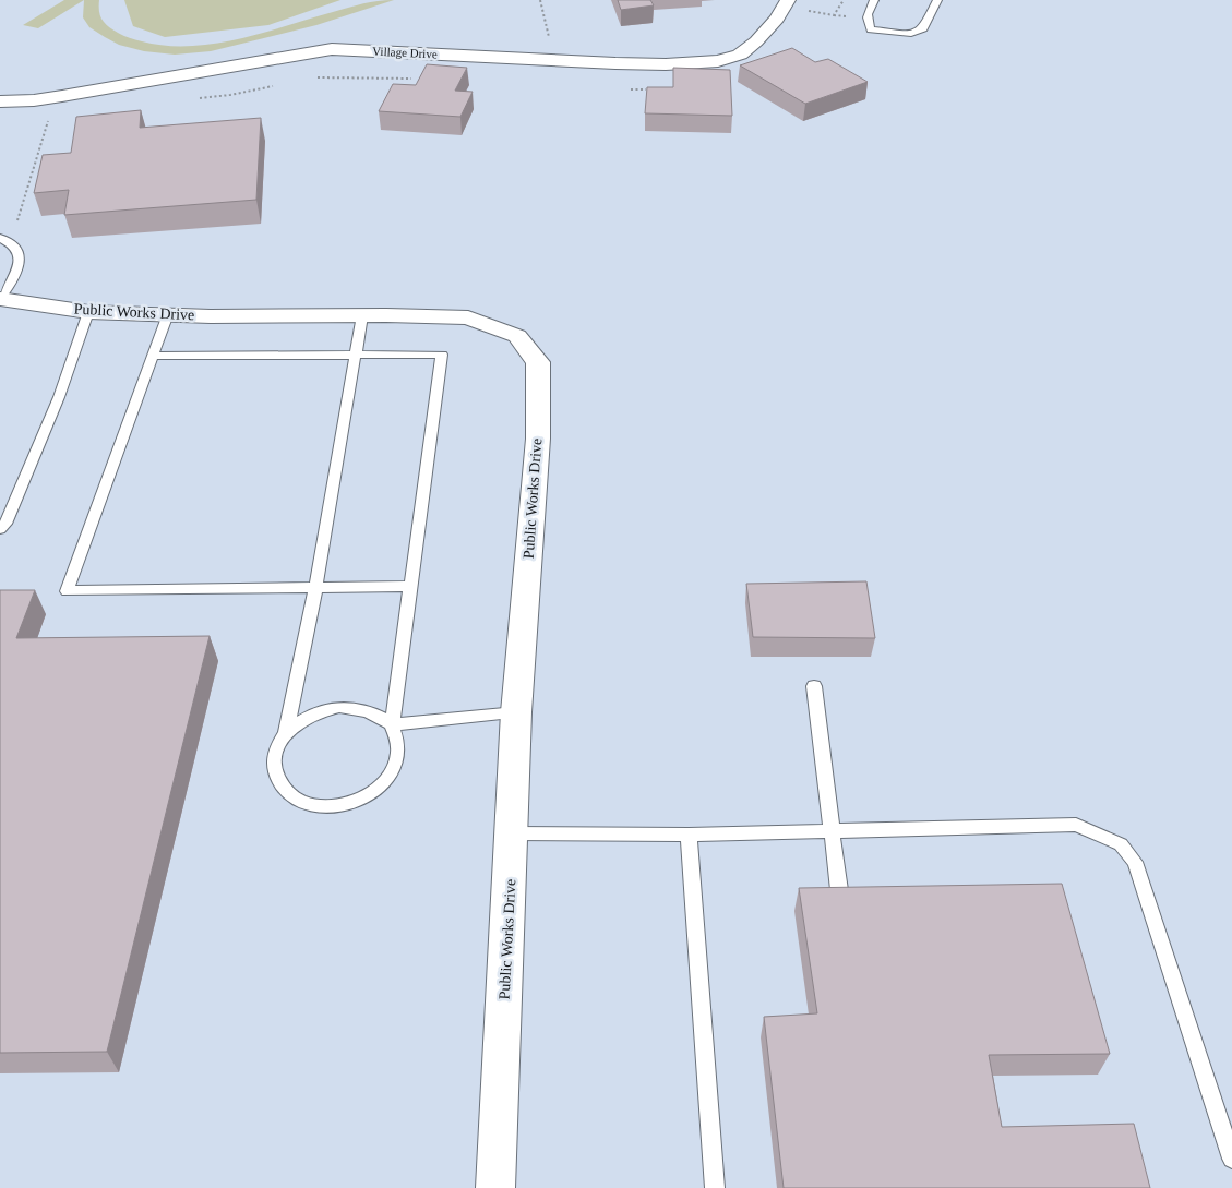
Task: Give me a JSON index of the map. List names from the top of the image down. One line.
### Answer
{"streets":{"street":["Village Drive","Public Works Drive"]}}
